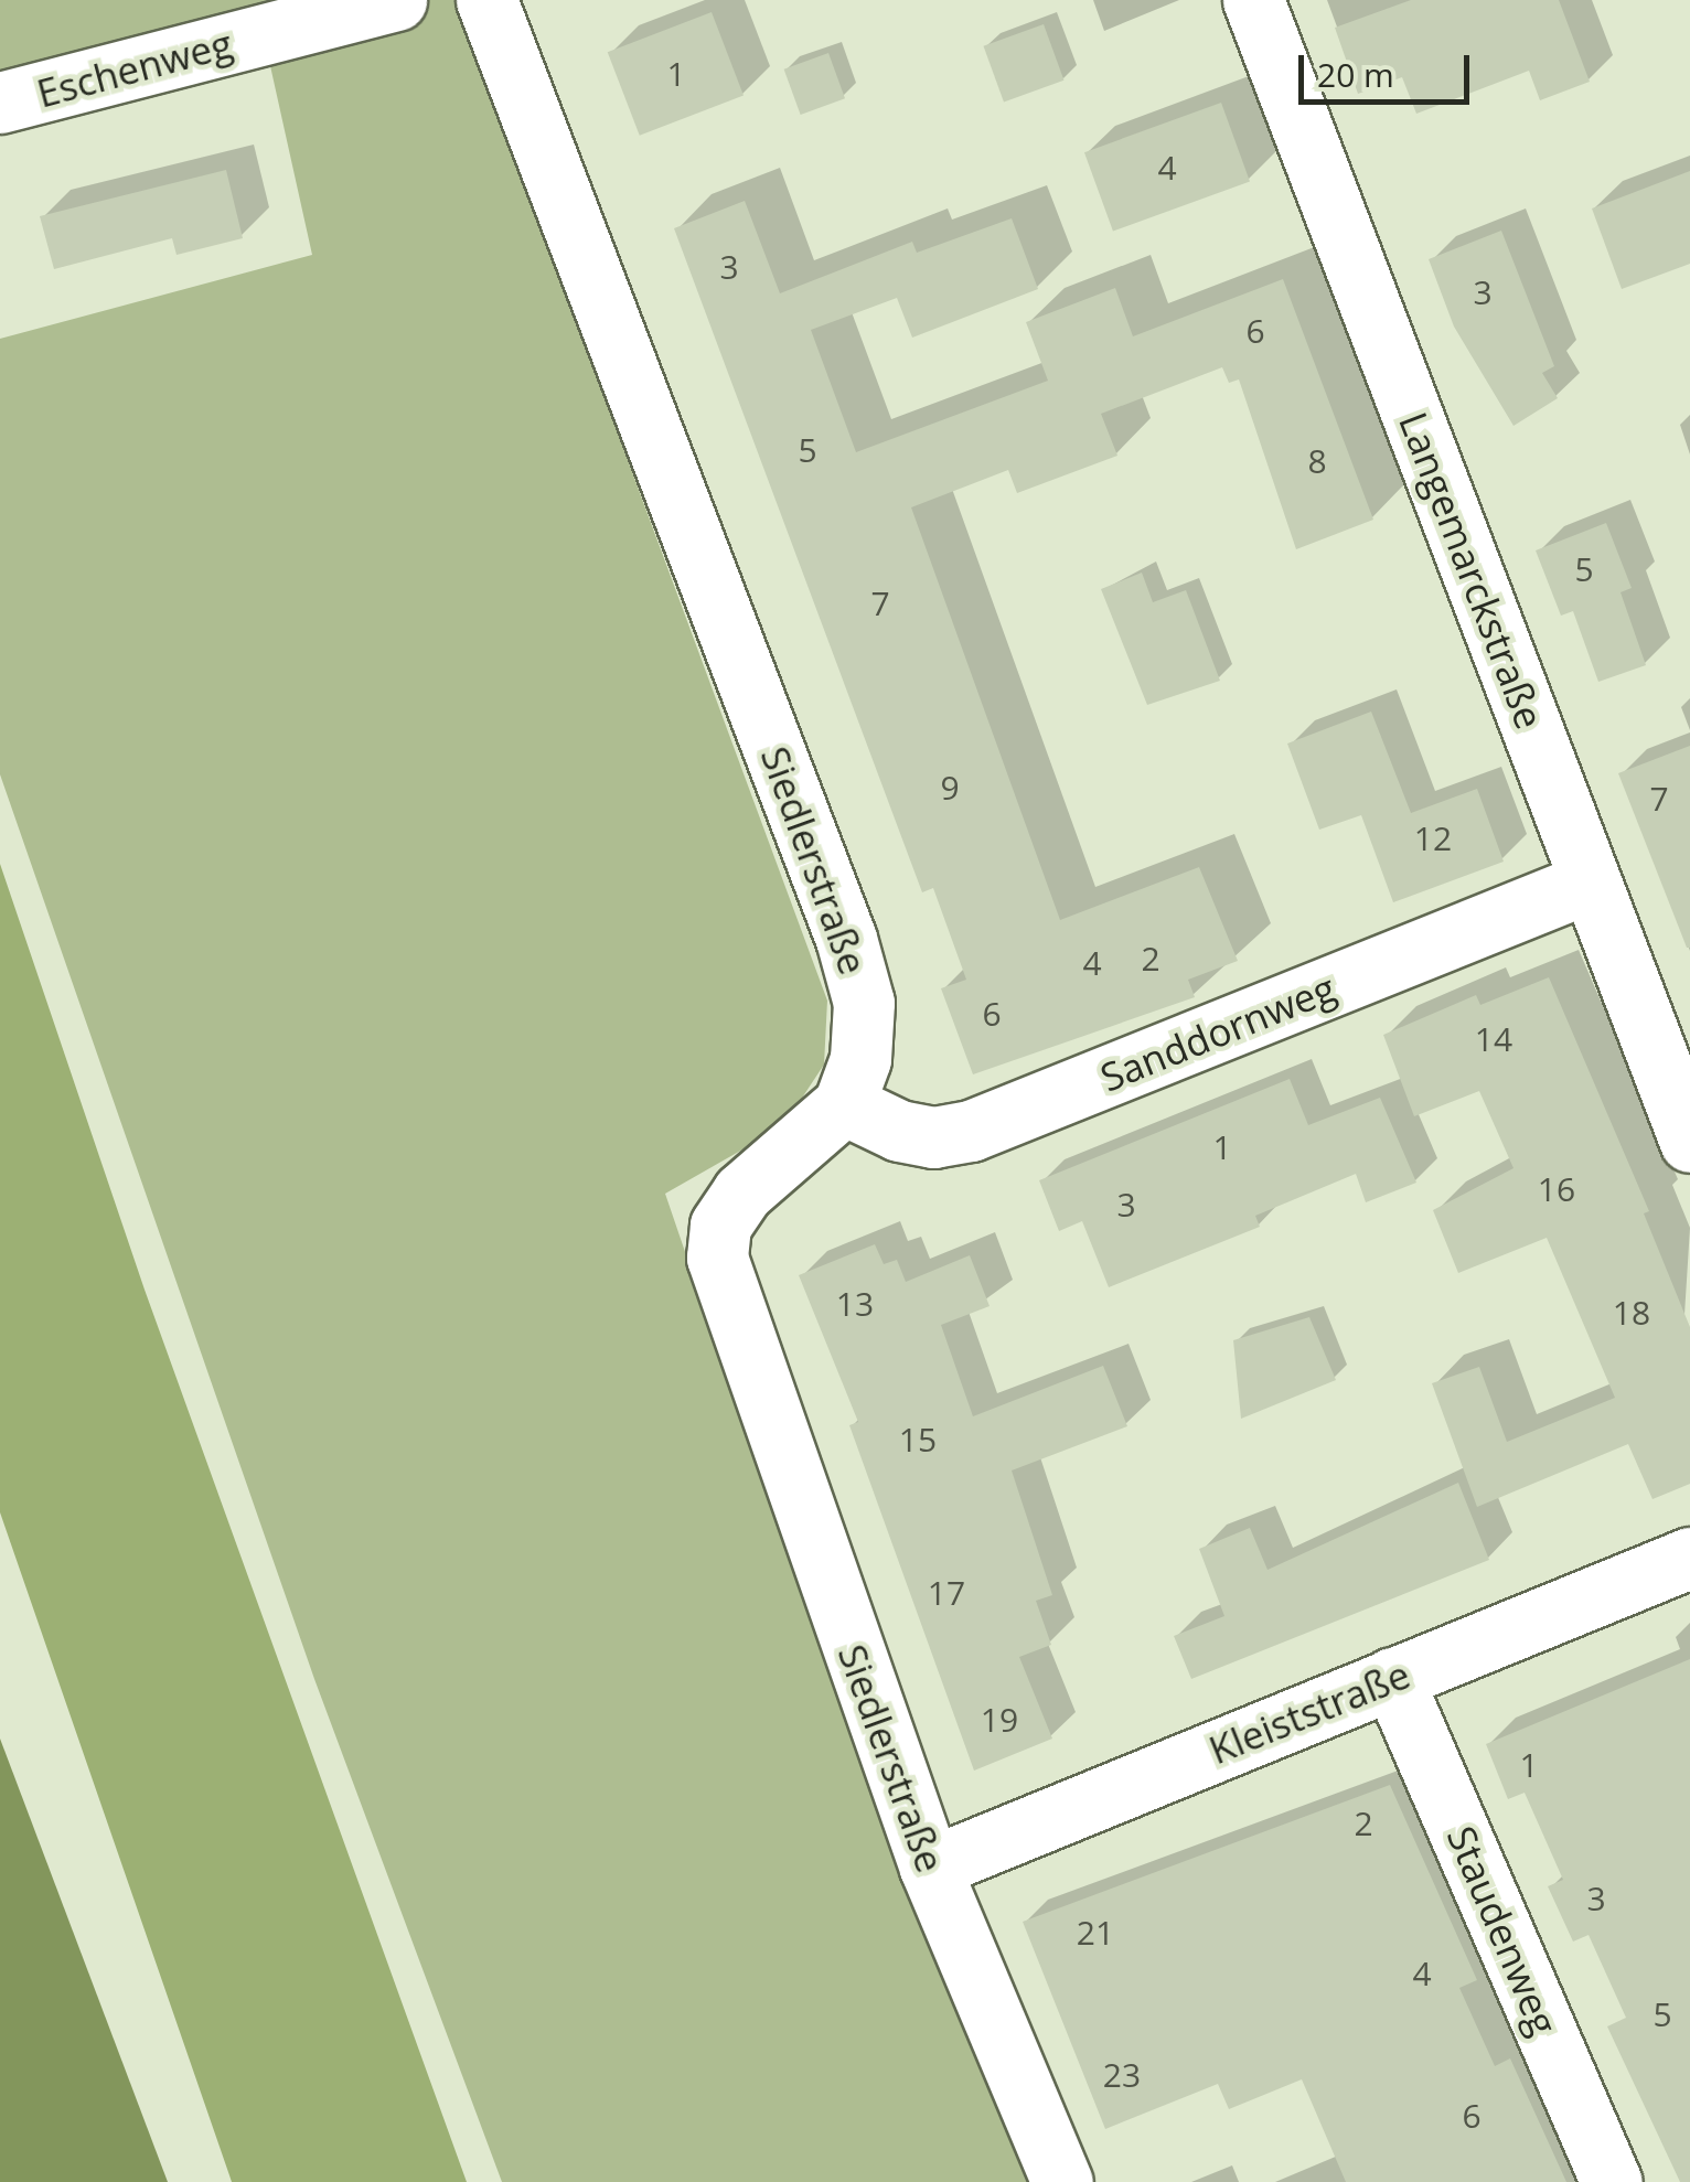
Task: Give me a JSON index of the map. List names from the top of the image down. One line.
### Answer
{"streets":{"street":["Eschenweg","Langemarckstraße","Siedlerstraße","Sanddornweg","Kleiststraße","Staudenweg"]},"crossings":[["Langemarckstraße","Sanddornweg"],["Siedlerstraße","Sanddornweg"],["Siedlerstraße","Kleiststraße"],["Kleiststraße","Staudenweg"]],"house_numbers":["1","4","3","3","6","5","8","5","7","9","7","12","2","4","6","14","1","16","3","13","18","15","17","19","1","2","3","21","4","5","23","6"],"scale_bar":"20 m"}
